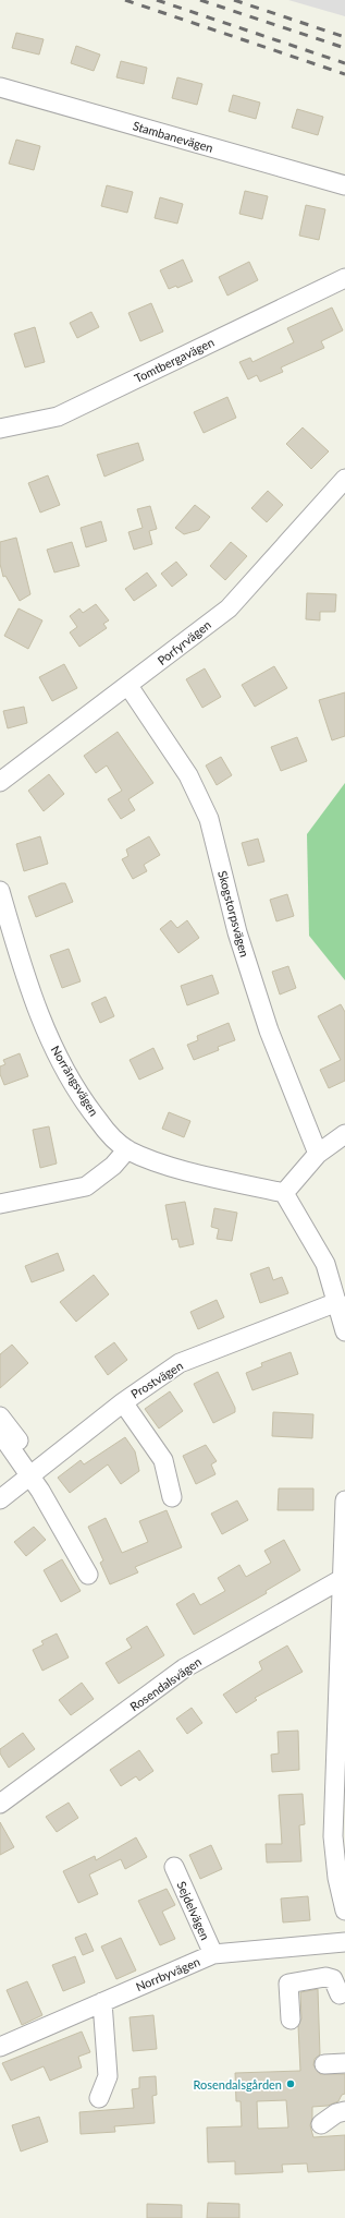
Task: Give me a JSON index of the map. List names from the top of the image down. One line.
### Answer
{"streets":{"street":["Stambanevägen","Tomtbergavägen","Porfyrvägen","Skogstorpsvägen","Norrängsvägen","Prostvägen","Rosendalsvägen","Sejdelvägen","Norrbyvägen"]},"crossings":[["Porfyrvägen","Skogstorpsvägen"],["Sejdelvägen","Norrbyvägen"]],"places":["Rosendalsgården"]}
